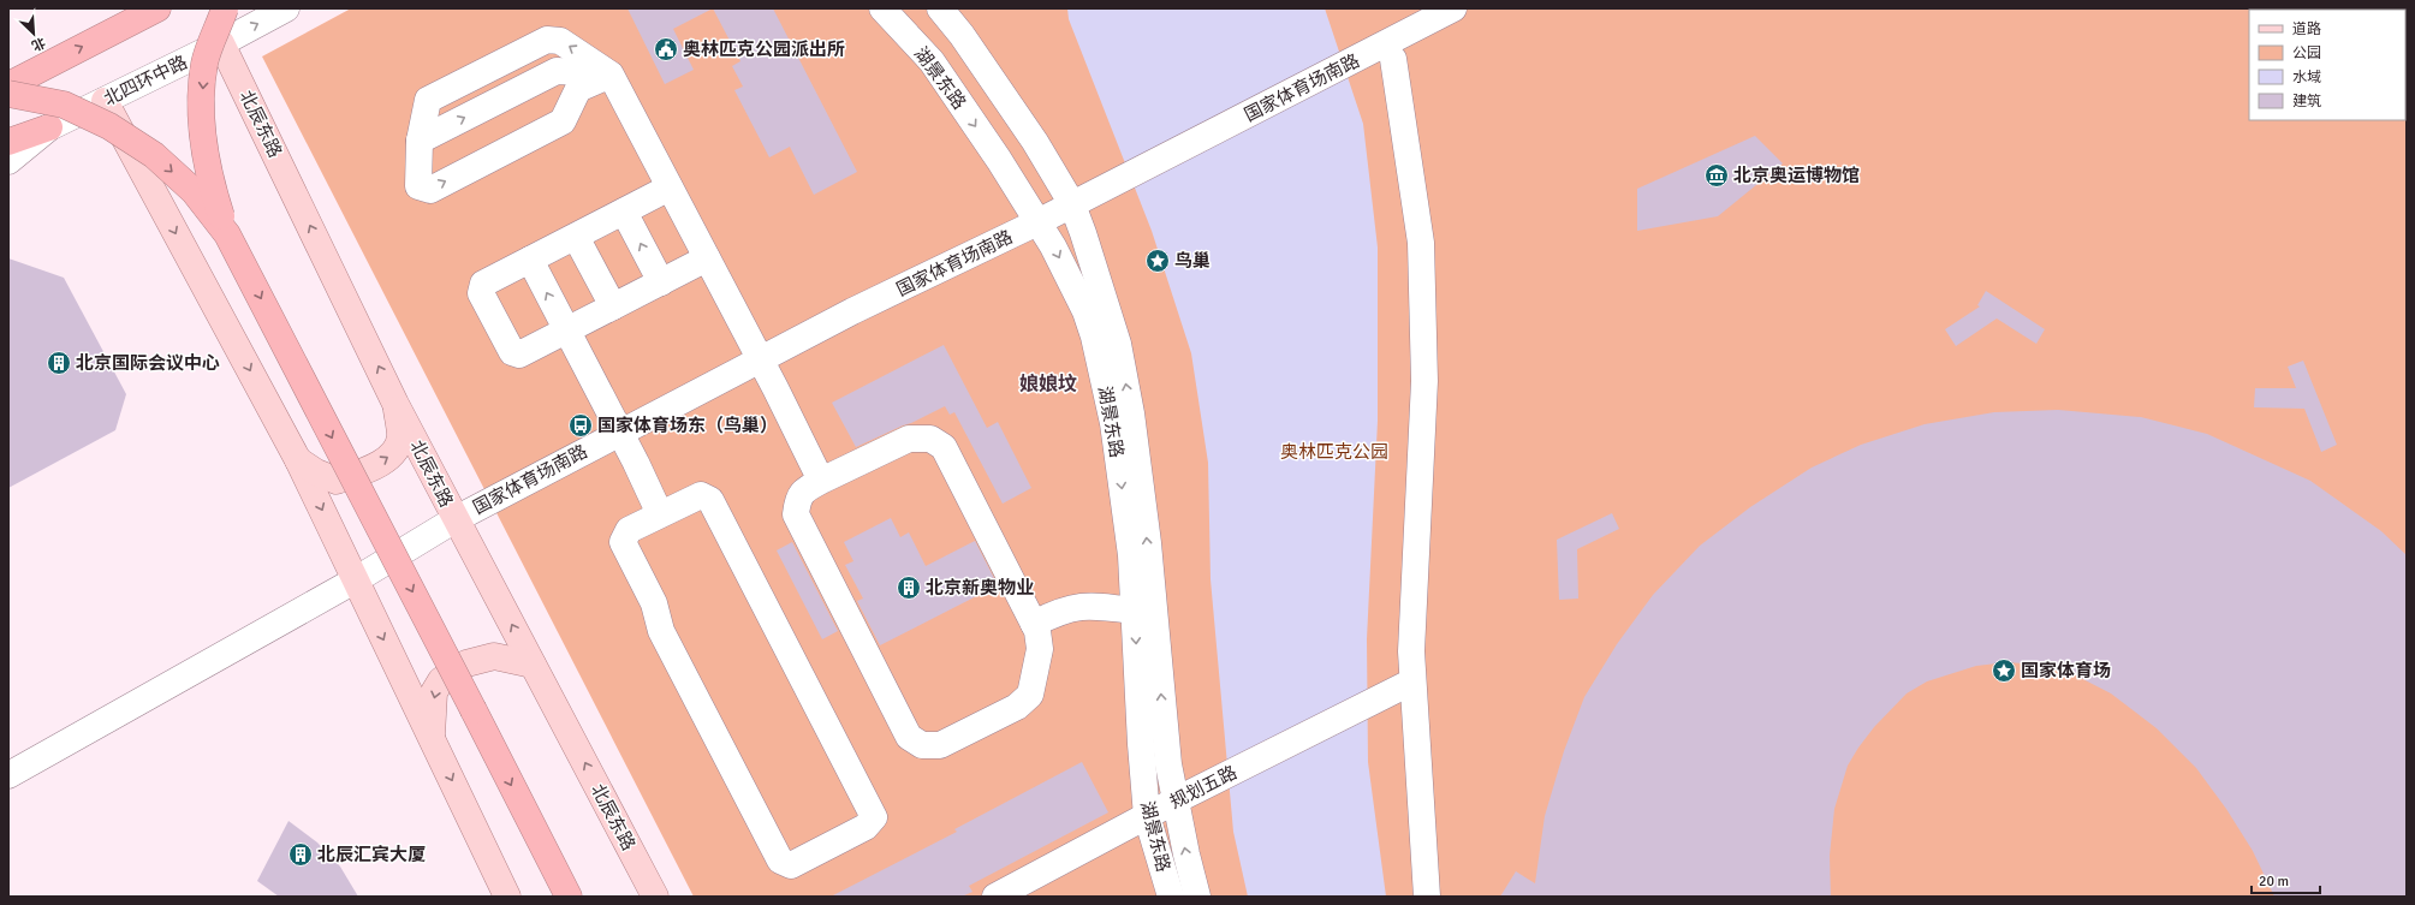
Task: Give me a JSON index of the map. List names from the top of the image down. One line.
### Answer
{"streets":{"main road":["北辰东路"],"street":["湖景东路","北四环中路","国家体育场南路","规划五路"]},"crossings":[["湖景东路","国家体育场南路"],["湖景东路","规划五路"],["北四环中路","北辰东路"],["国家体育场南路","北辰东路"]],"districts":["娘娘坟"],"parks":["奥林匹克公园"],"places":{"public building":["奥林匹克公园派出所"],"museum":["北京奥运博物馆"],"place":["鸟巢","国家体育场"],"building":["北京国际会议中心","北京新奥物业","北辰汇宾大厦"],"bus stop":["国家体育场东（鸟巢）"]},"legend":["道路","公园","水域","建筑"],"scale_bar":"20 m","north":"bottom right"}
